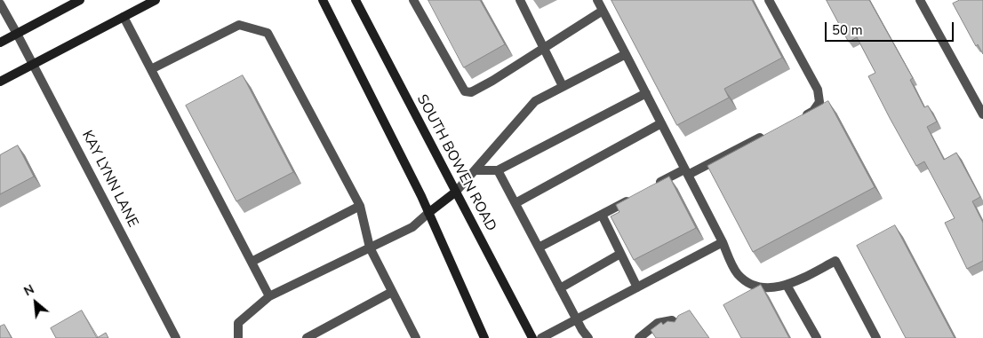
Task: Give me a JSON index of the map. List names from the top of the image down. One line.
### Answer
{"streets":{"main road":["SOUTH BOWEN ROAD"],"street":["KAY LYNN LANE"]},"scale_bar":"50 m","north":"top left"}
